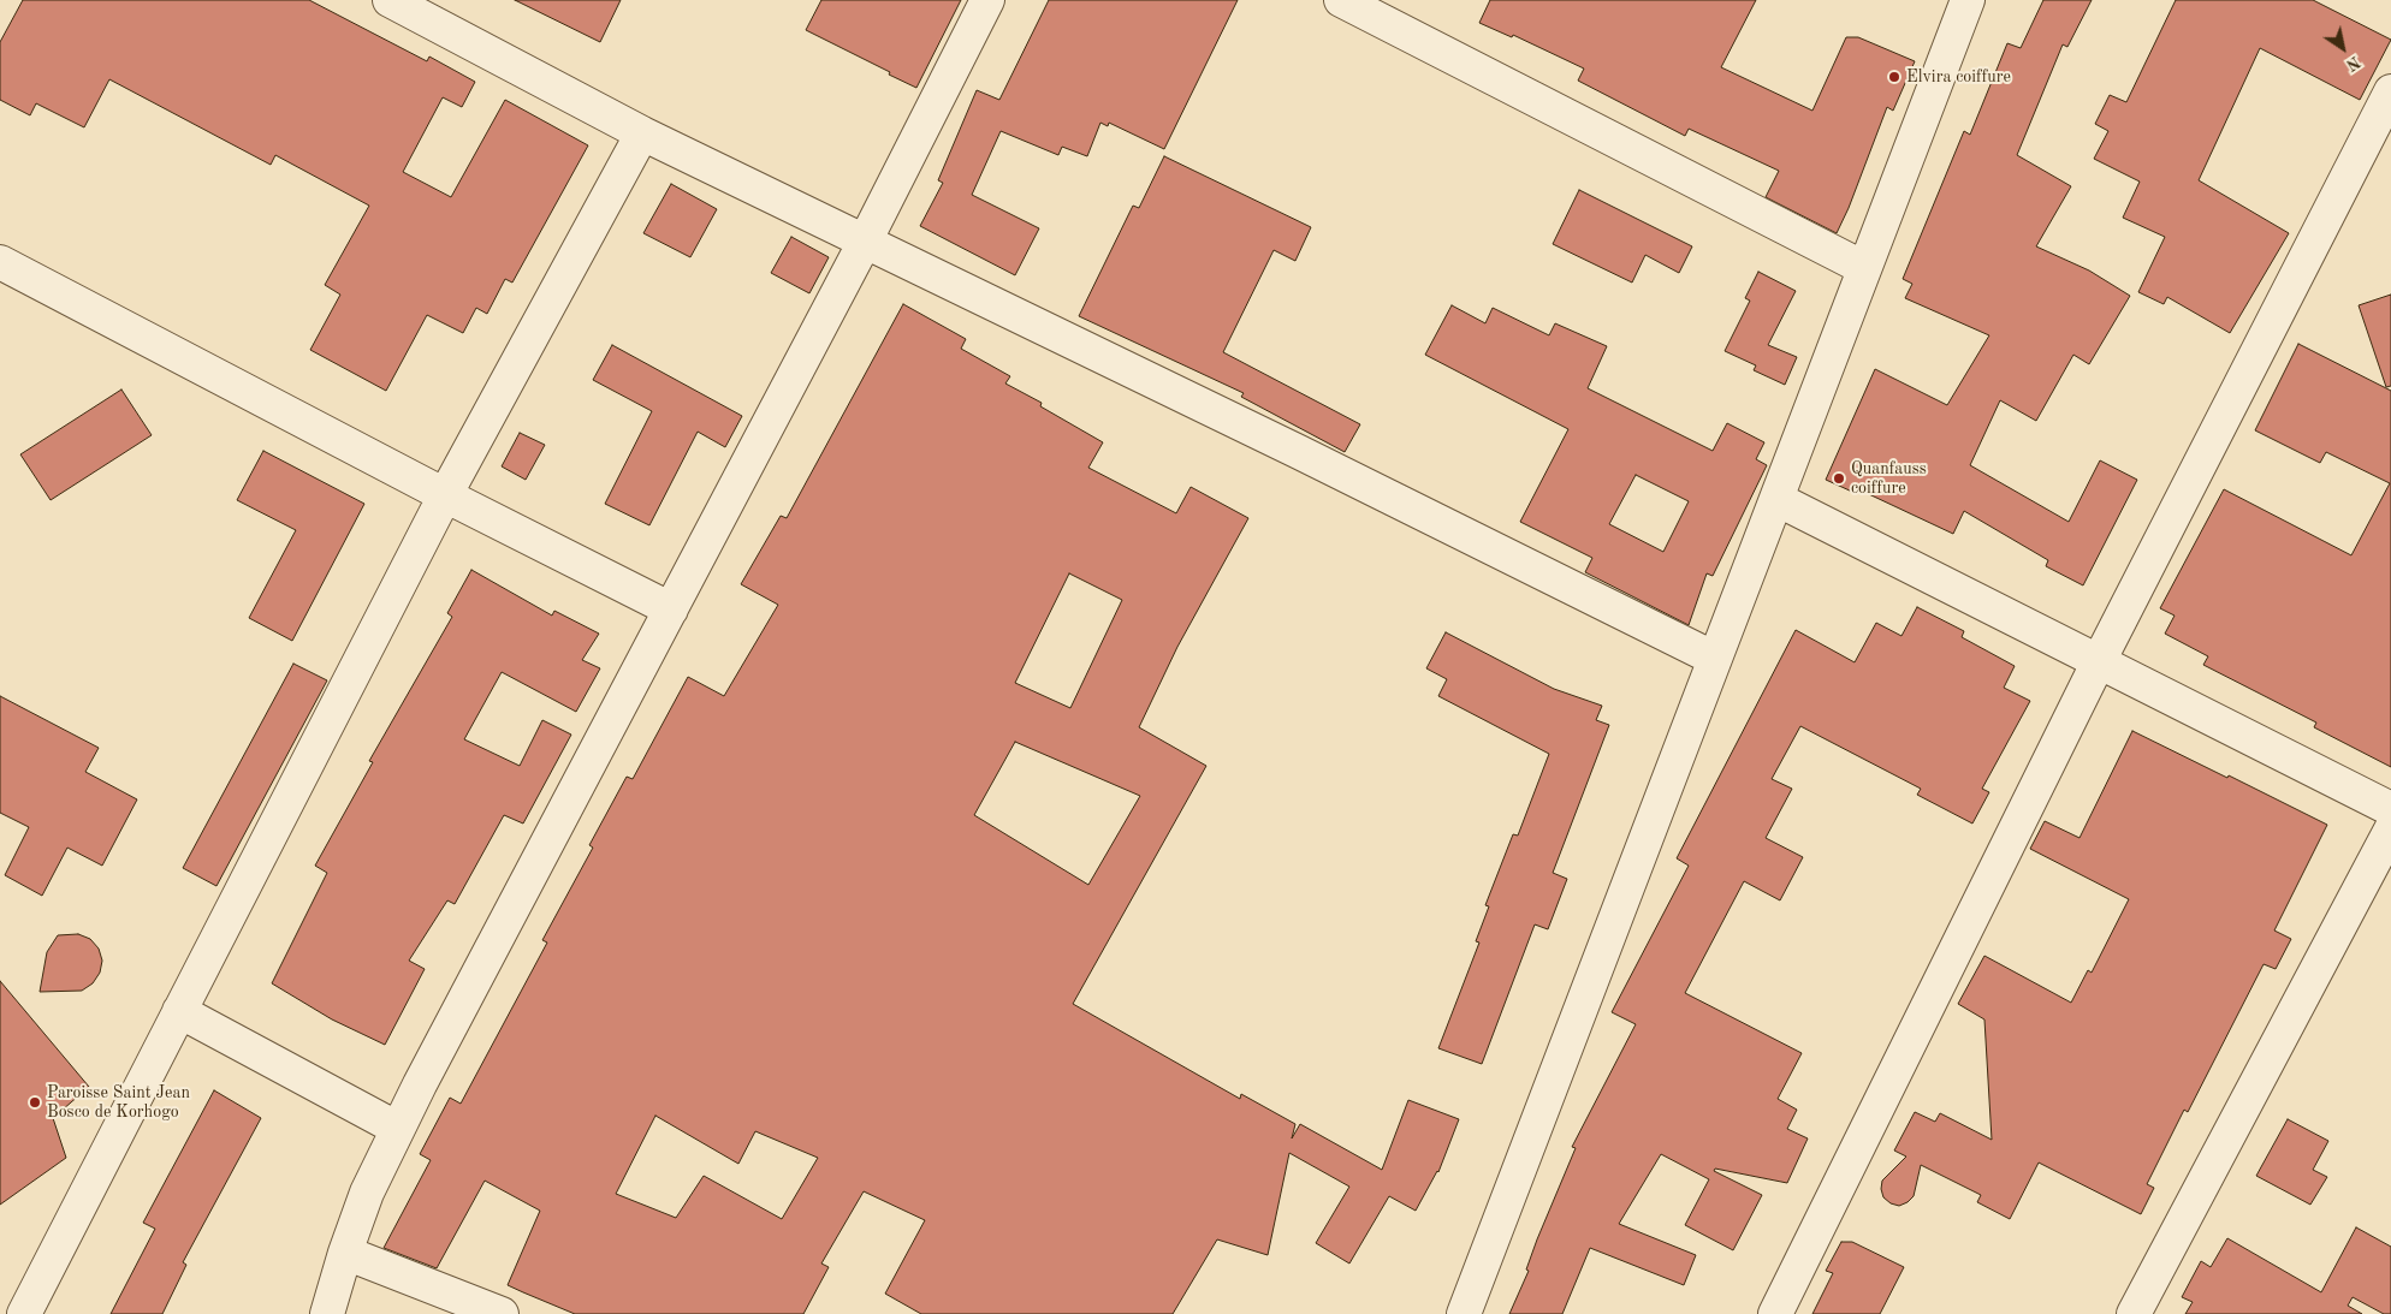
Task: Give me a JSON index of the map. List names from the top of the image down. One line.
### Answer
{"places":["Elvira coiffure","Quanfauss coiffure","Paroisse Saint Jean Bosco de Korhogo"],"north":"bottom right"}
